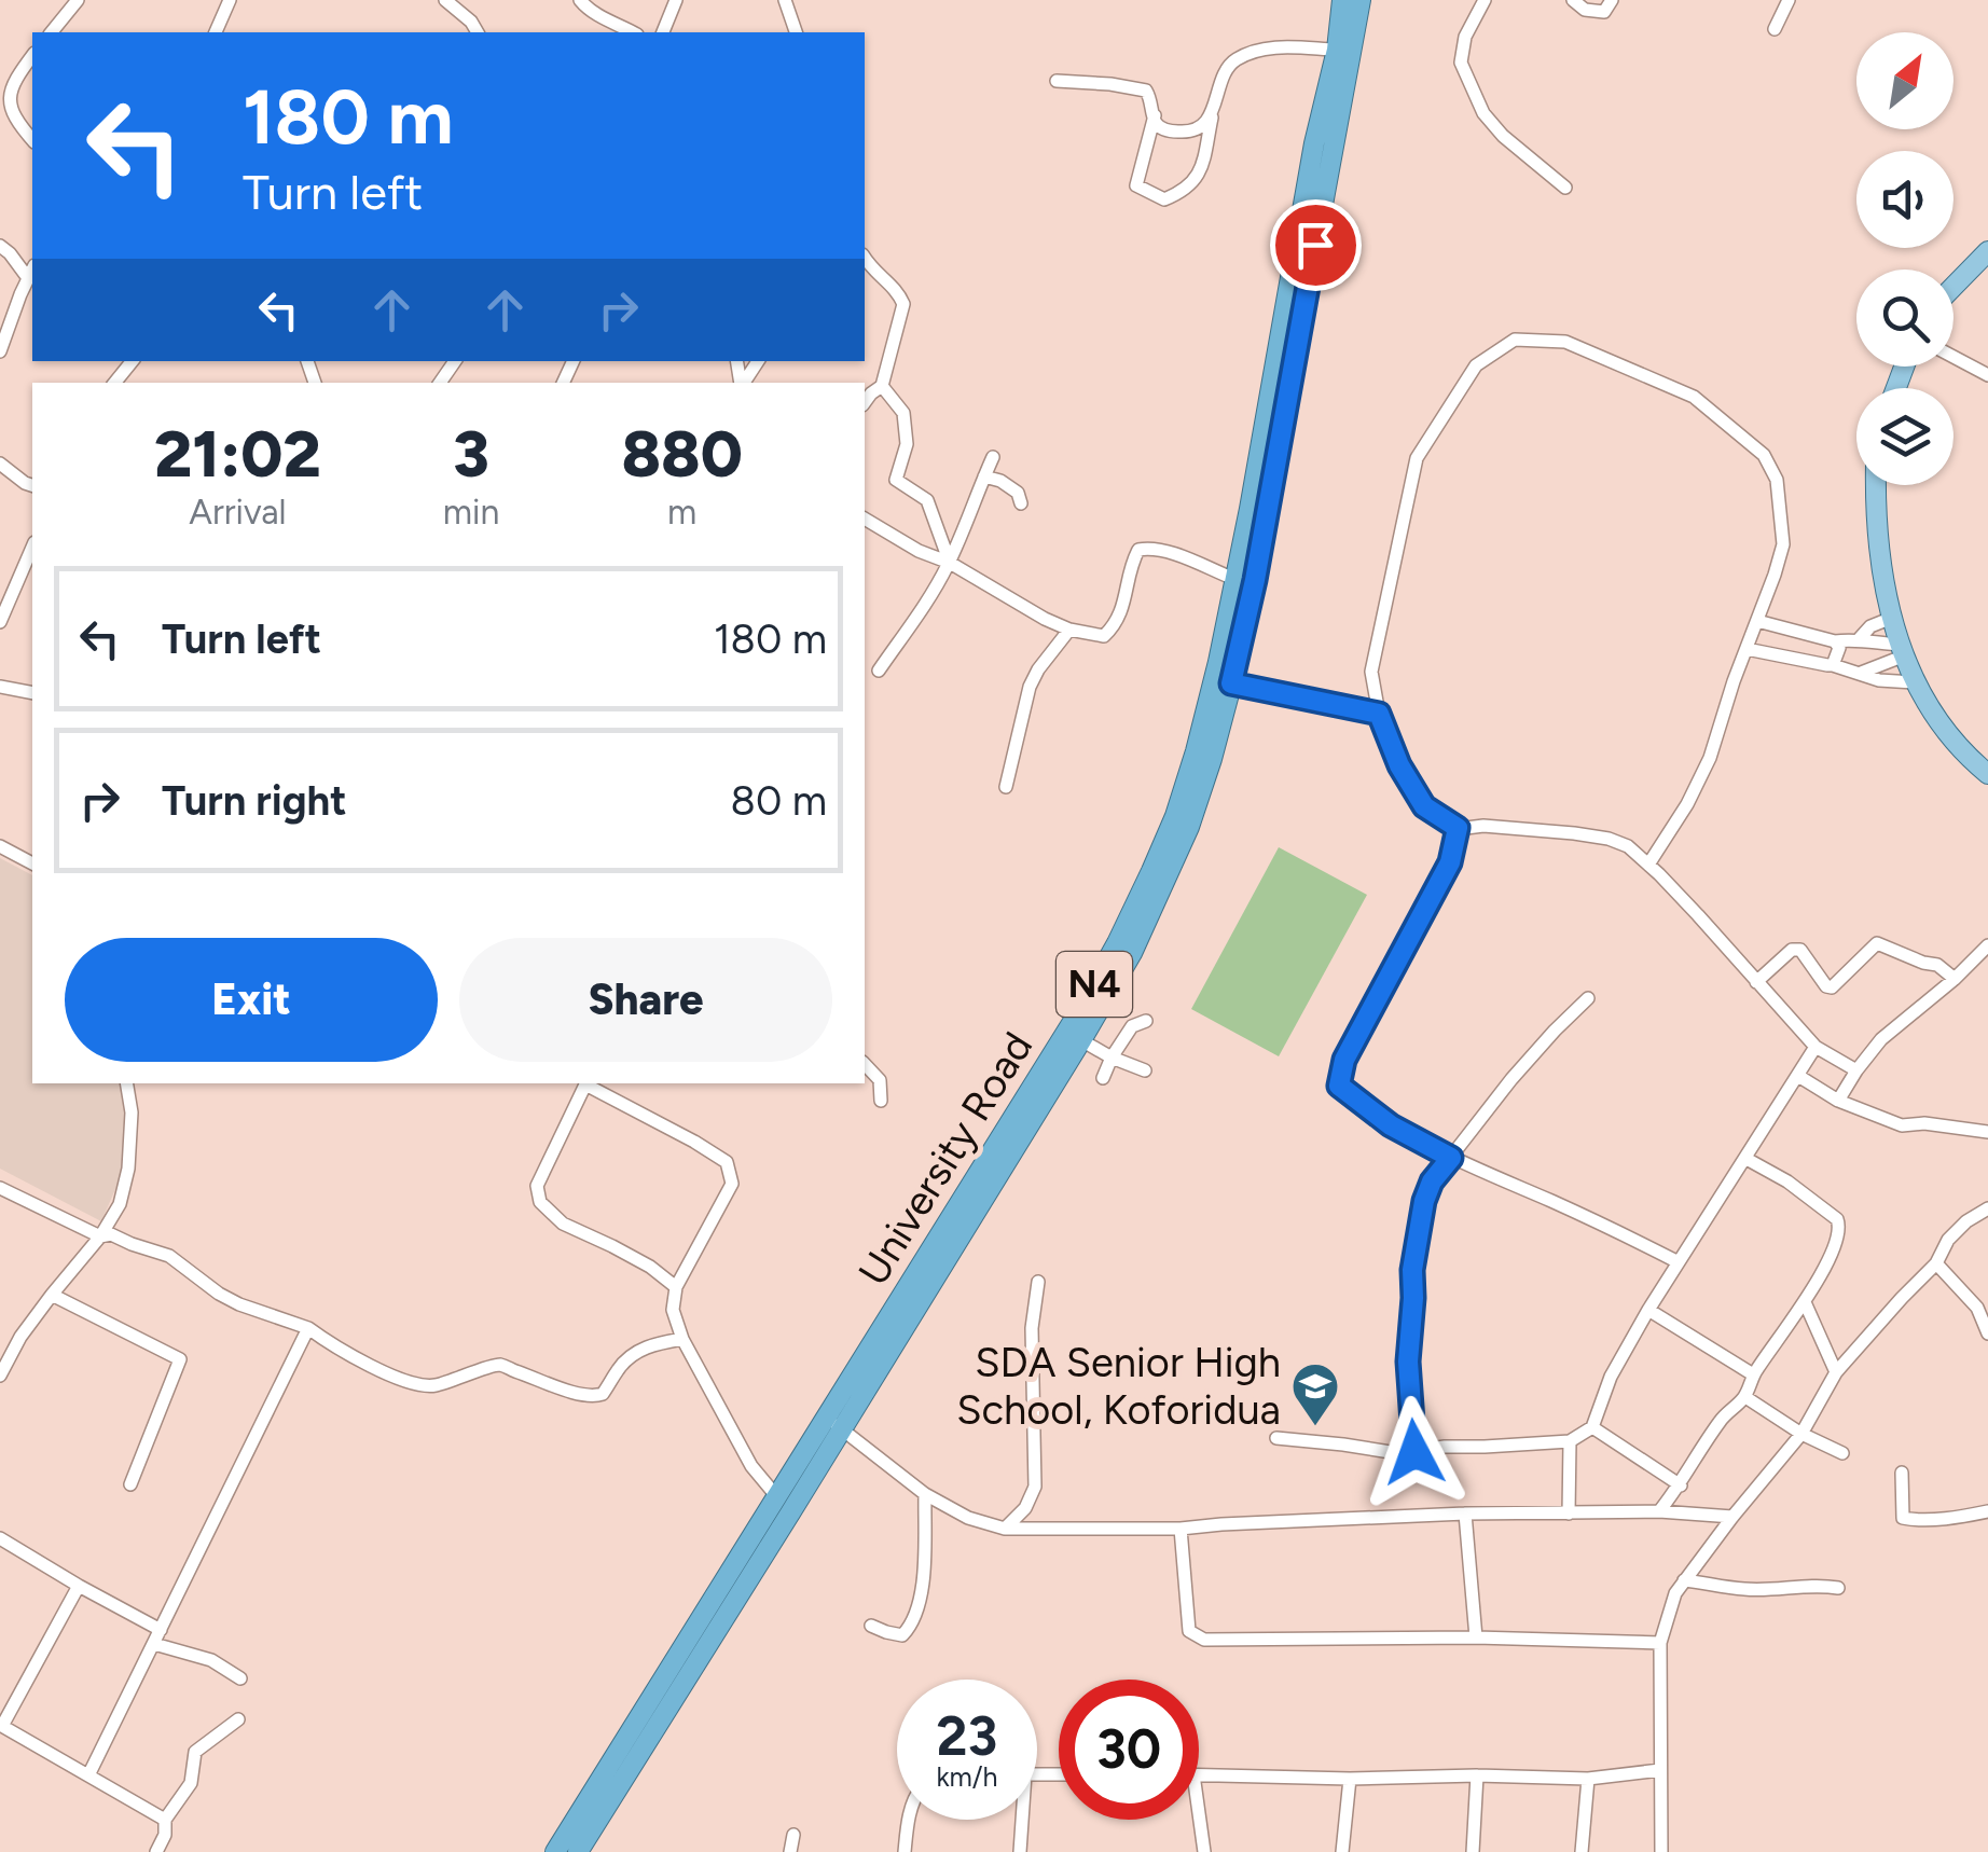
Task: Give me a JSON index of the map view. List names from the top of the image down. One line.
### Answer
{"streets":{"highway":["N4","University Road"]},"places":{"school or university":["SDA Senior High School, Koforidua"]},"north":"top right","page":{"turn":["180 m","Turn left"],"eta":["21:02","Arrival","3","min","880","m"],"list":[{"name":"Turn left","value":"180 m"},{"name":"Turn right","value":"80 m"}],"buttons":["Exit","Share"],"speed":"23 km/h","limit":"30"}}
